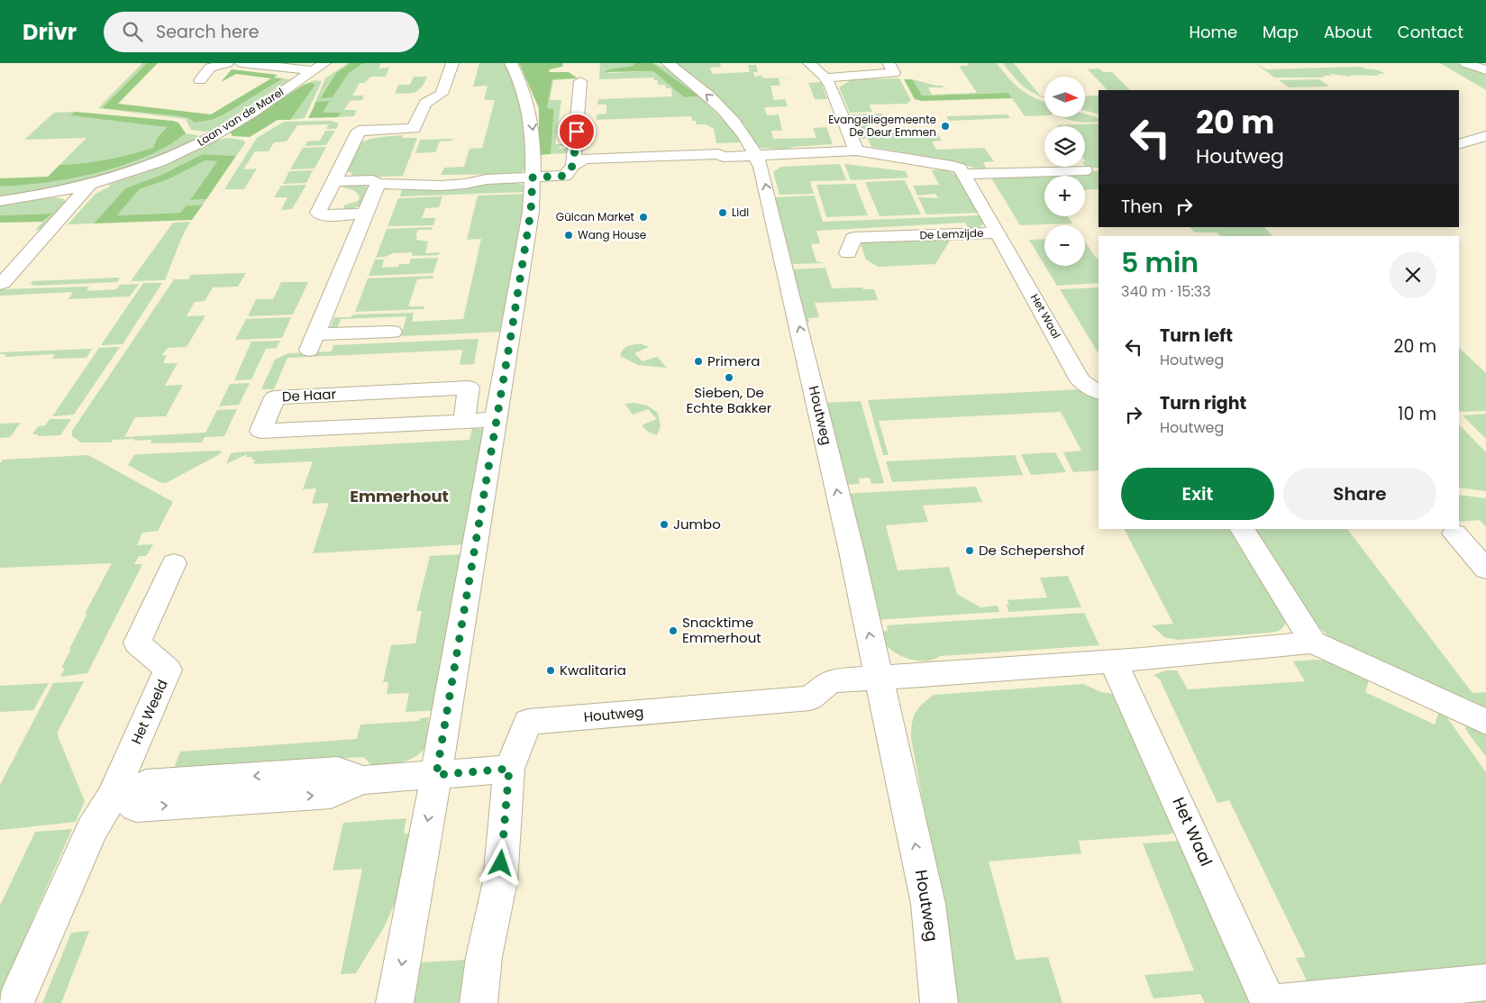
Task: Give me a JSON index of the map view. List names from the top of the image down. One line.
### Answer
{"streets":{"street":["Laan van de Marel","De Lemzijde","Het Waal","De Haar","Houtweg","Het Weeld"]},"crossings":[["De Lemzijde","Het Waal"]],"one_way":["Houtweg"],"districts":["Emmerhout"],"places":["Evangeliegemeente De Deur Emmen","Lidl","Gülcan Market","Wang House","Primera","Sieben, De Echte Bakker","Jumbo","De Schepershof","Snacktime Emmerhout","Kwalitaria"],"north":"right","page":{"header":"Drivr","search":"Search here","nav":["Home","Map","About","Contact"],"map_buttons":["+","−"],"turn":["20 m","Houtweg"],"then":"Then","heading":["5 min","340 m · 15:33"],"list":[{"name":"Turn left","note":"Houtweg","value":"20 m"},{"name":"Turn right","note":"Houtweg","value":"10 m"}],"buttons":["Exit","Share"]}}
